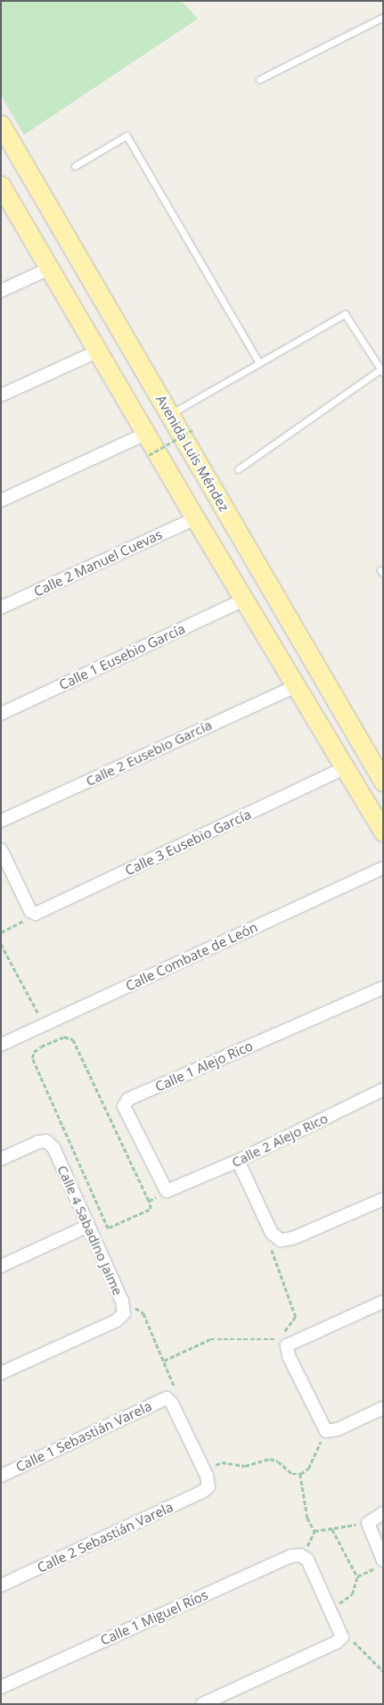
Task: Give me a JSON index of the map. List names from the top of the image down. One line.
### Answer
{"streets":{"main road":["Avenida Luis Méndez"],"street":["Calle 2 Manuel Cuevas","Calle 1 Eusebio García","Calle 2 Eusebio García","Calle 3 Eusebio García","Calle Combate de León","Calle 1 Alejo Rico","Calle 2 Alejo Rico","Calle 4 Sabadino Jaime","Calle 1 Sebastián Varela","Calle 2 Sebastián Varela","Calle 1 Miguel Ríos"]},"crossings":[["Calle 1 Alejo Rico","Calle 2 Alejo Rico"]]}
